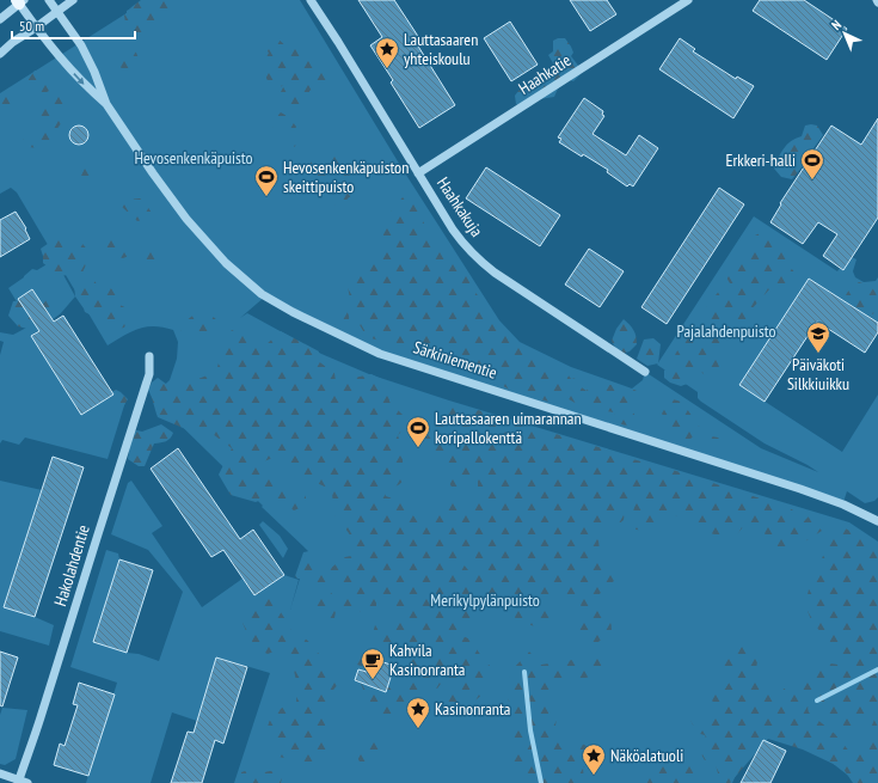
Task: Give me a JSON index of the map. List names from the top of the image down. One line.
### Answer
{"streets":{"street":["Haahkatie","Haahkakuja","Särkiniementie","Hakolahdentie"]},"crossings":[["Haahkatie","Haahkakuja"]],"parks":["Hevosenkenkäpuisto","Pajalahdenpuisto","Merikylpylänpuisto"],"places":{"place":["Lauttasaaren yhteiskoulu","Kasinonranta","Näköalatuoli"],"sports":["Erkkeri-halli","Hevosenkenkäpuiston skeittipuisto","Lauttasaaren uimarannan koripallokenttä"],"school or university":["Päiväkoti Silkkiuikku"],"cafe":["Kahvila Kasinonranta"]},"scale_bar":"50 m","north":"top left"}
